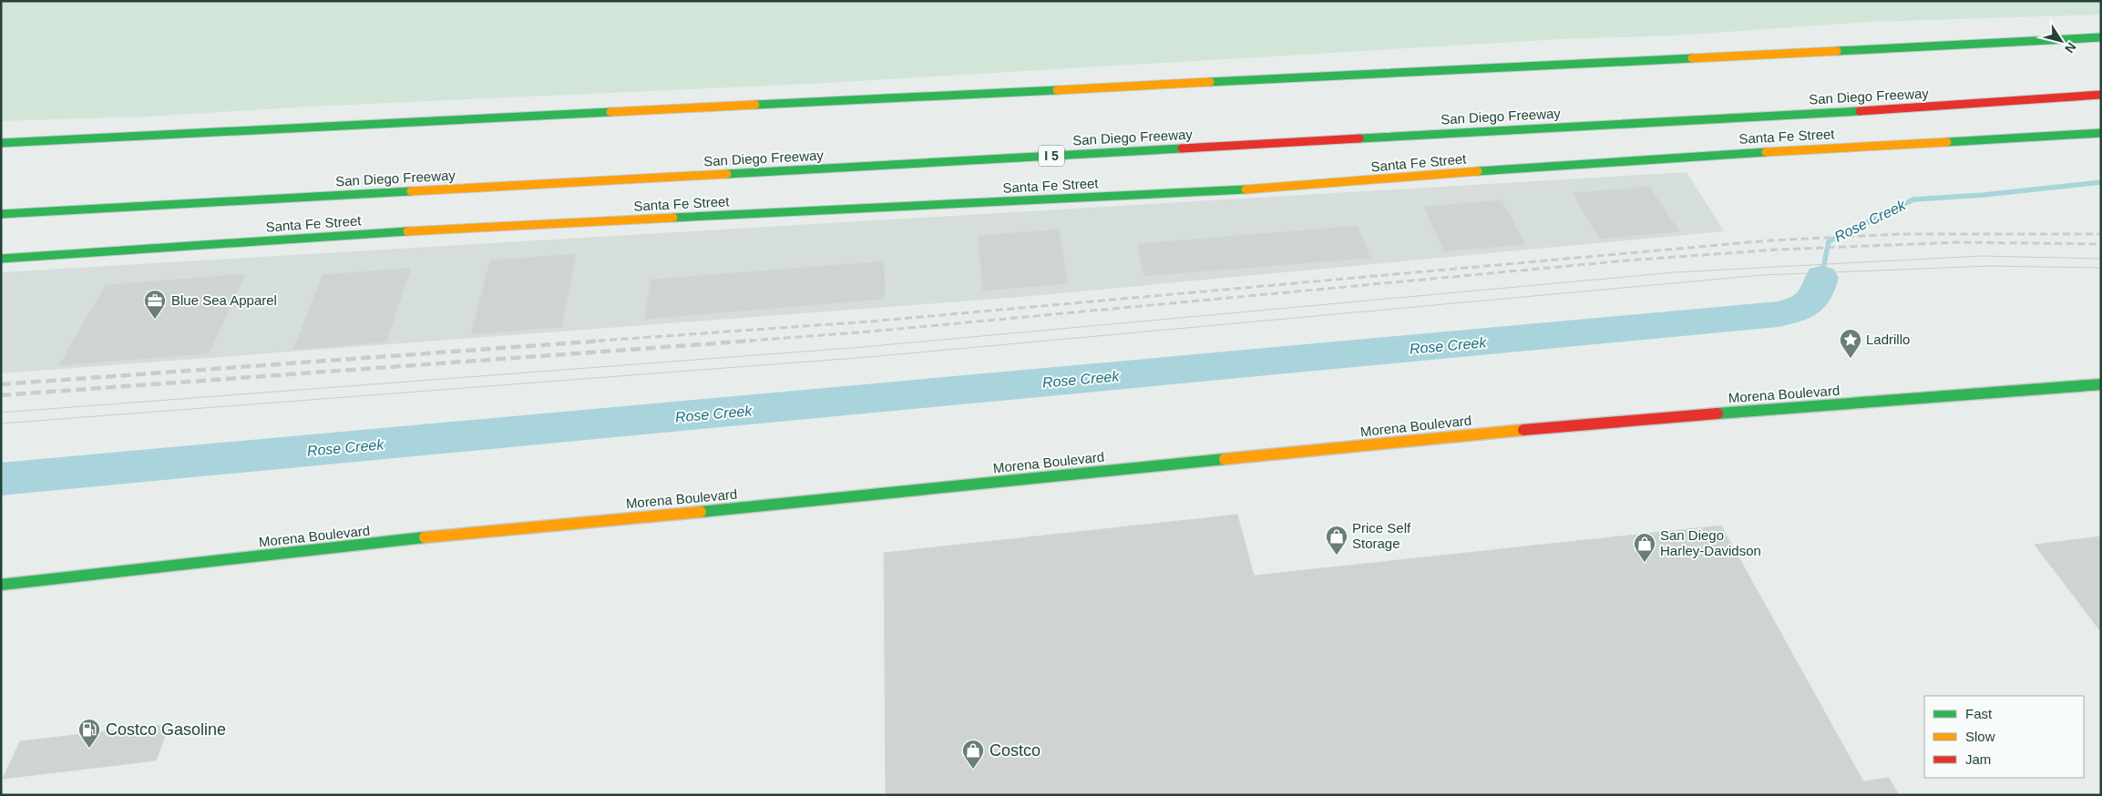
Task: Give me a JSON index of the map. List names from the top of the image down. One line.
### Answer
{"streets":{"main road":["San Diego Freeway","Santa Fe Street","I 5","Morena Boulevard"]},"water":["Rose Creek"],"places":{"office":["Blue Sea Apparel"],"place":["Ladrillo"],"shop":["Price Self Storage","San Diego Harley-Davidson","Costco"],"fuel station":["Costco Gasoline"]},"legend":["Fast","Slow","Jam"],"north":"bottom right"}
